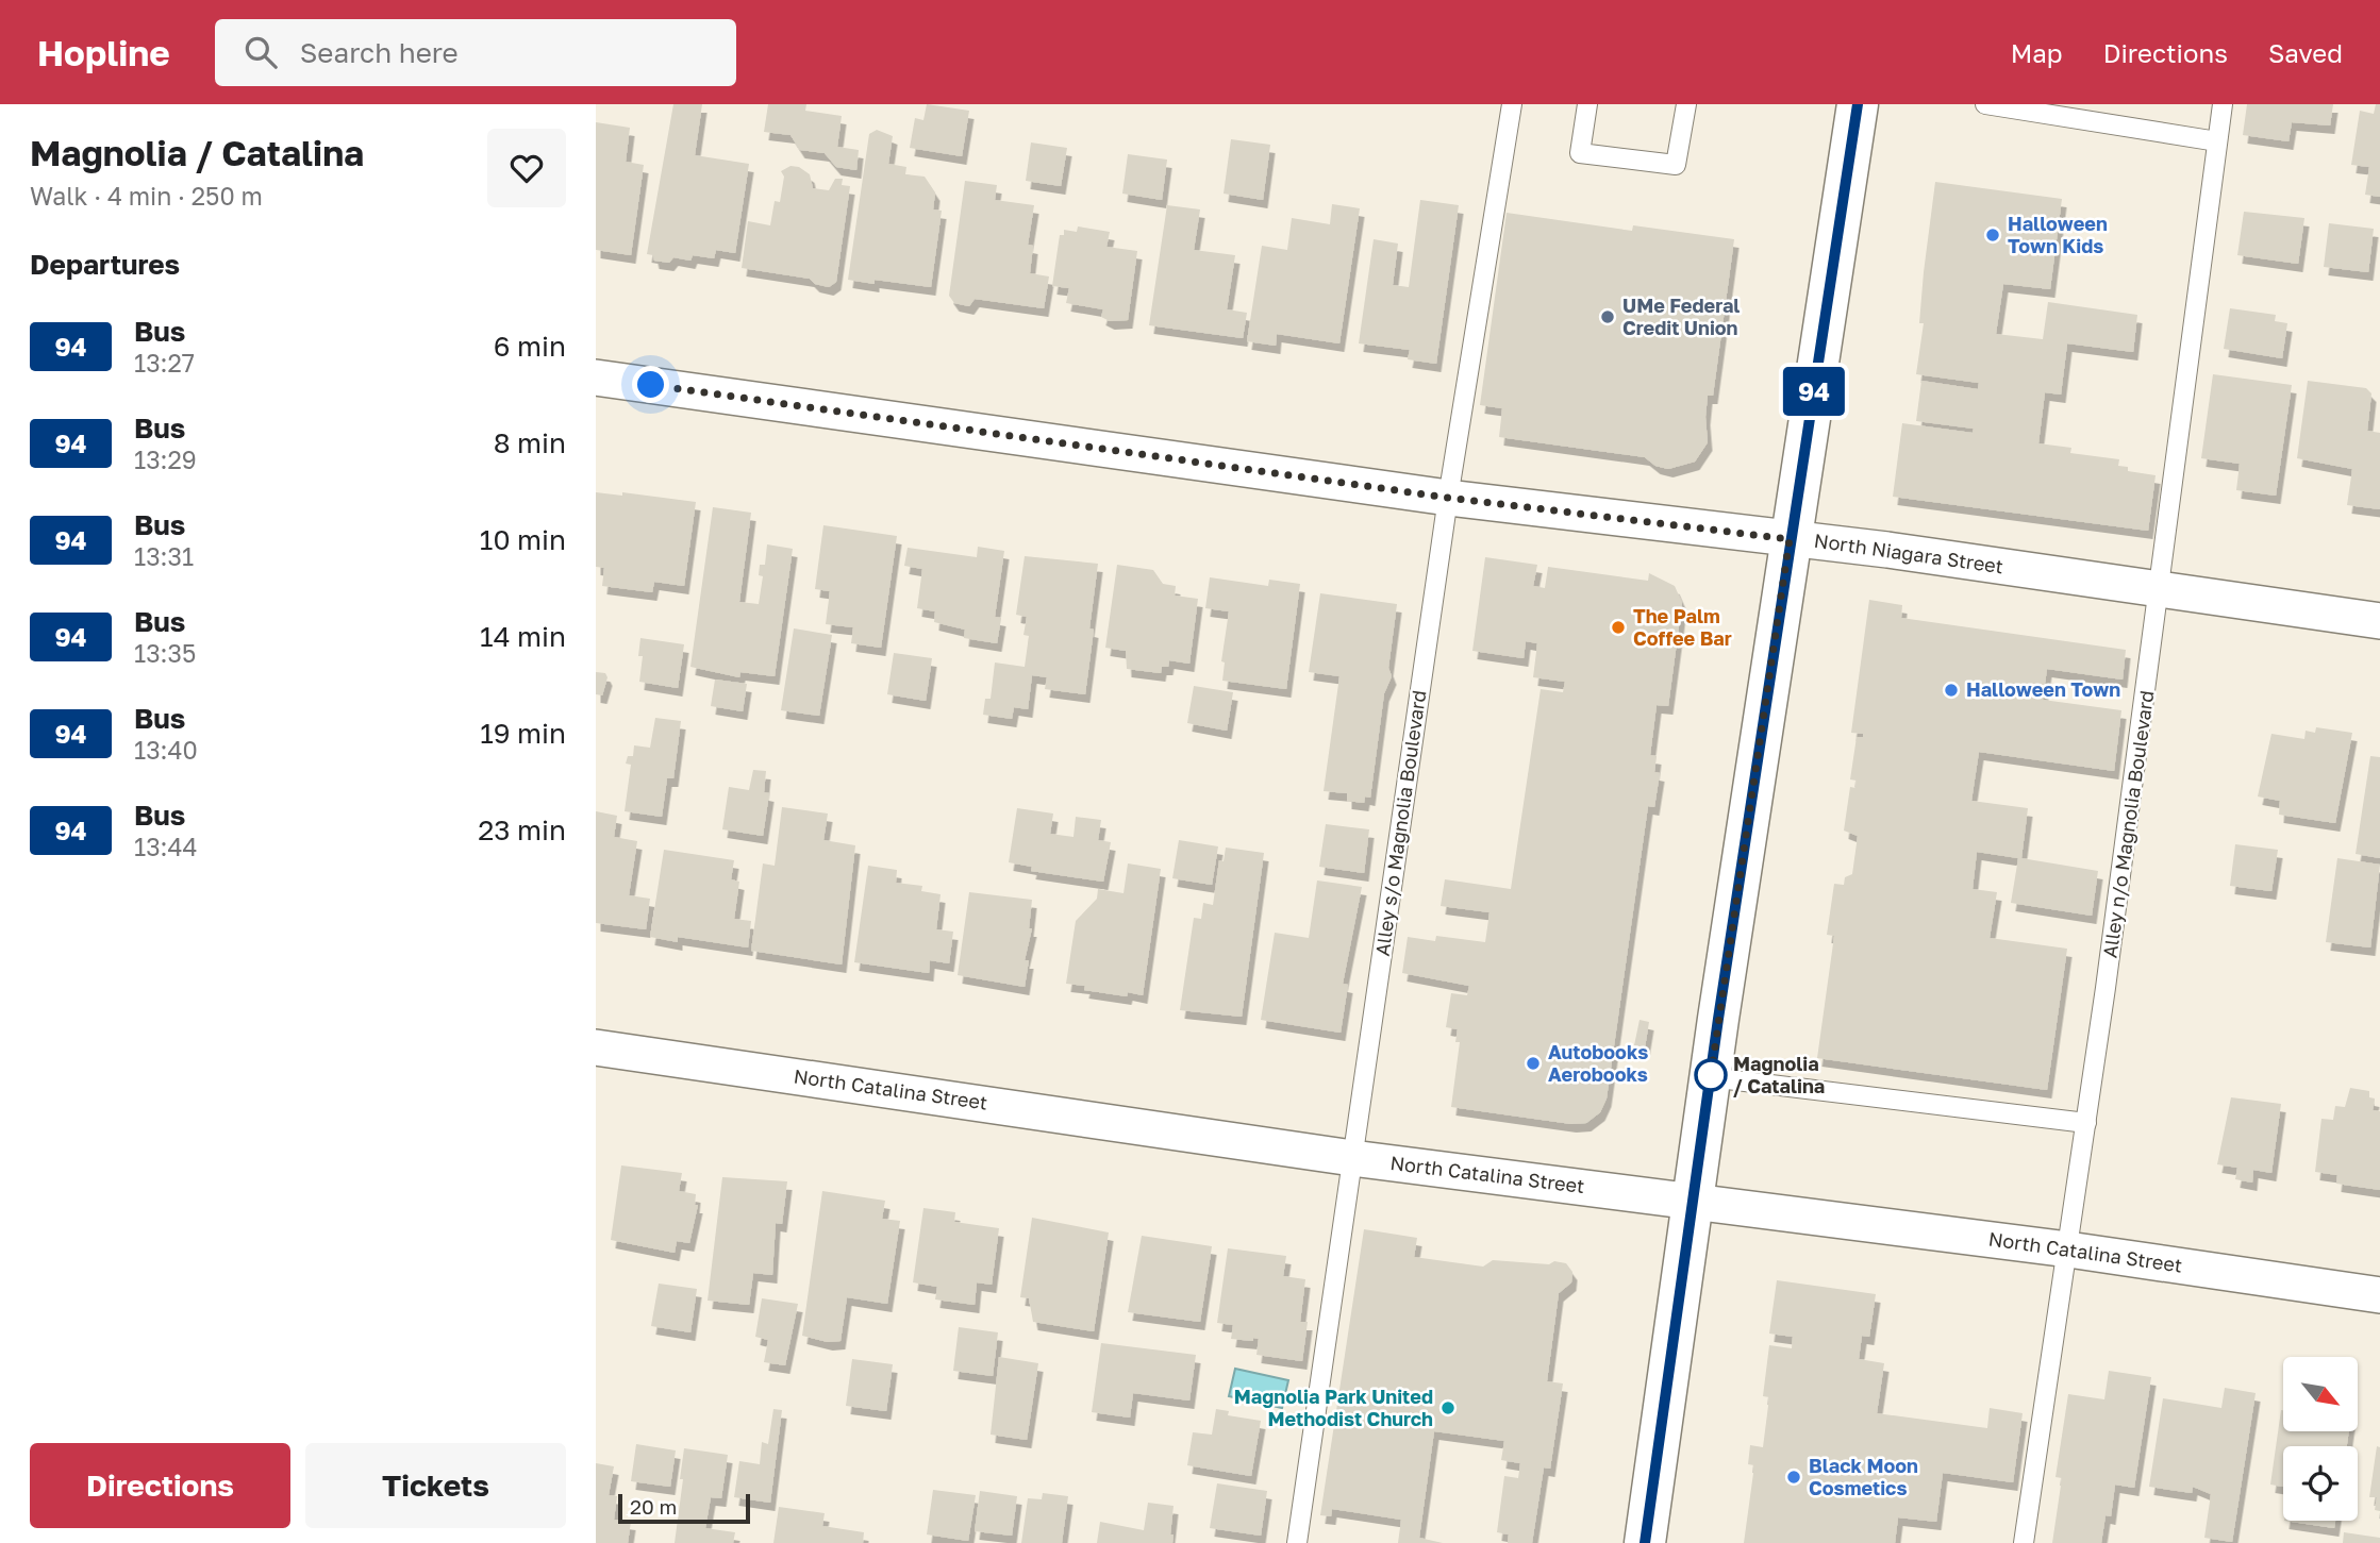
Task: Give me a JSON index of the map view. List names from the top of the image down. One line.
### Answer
{"streets":{"street":["North Niagara Street","North Catalina Street"],"lane":["Alley s/o Magnolia Boulevard","Alley n/o Magnolia Boulevard"]},"crossings":[["North Niagara Street","Alley s/o Magnolia Boulevard"],["North Niagara Street","Alley n/o Magnolia Boulevard"],["Alley s/o Magnolia Boulevard","North Catalina Street"],["Alley n/o Magnolia Boulevard","North Catalina Street"]],"places":["Halloween Town Kids","UMe Federal Credit Union","The Palm Coffee Bar","Halloween Town","Autobooks Aerobooks","Magnolia / Catalina","Magnolia Park United Methodist Church","Black Moon Cosmetics"],"lines":["bus line 94"],"scale_bar":"20 m","north":"bottom right","page":{"header":"Hopline","search":"Search here","nav":["Map","Directions","Saved"],"heading":[["Magnolia / Catalina","Walk · 4 min · 250 m"],"Departures"],"on_map":"94","list":[{"mark":"94","name":"Bus","note":"13:27","value":"6 min"},{"mark":"94","name":"Bus","note":"13:29","value":"8 min"},{"mark":"94","name":"Bus","note":"13:31","value":"10 min"},{"mark":"94","name":"Bus","note":"13:35","value":"14 min"},{"mark":"94","name":"Bus","note":"13:40","value":"19 min"},{"mark":"94","name":"Bus","note":"13:44","value":"23 min"}],"buttons":["Directions","Tickets"],"scale":"20 m"}}
